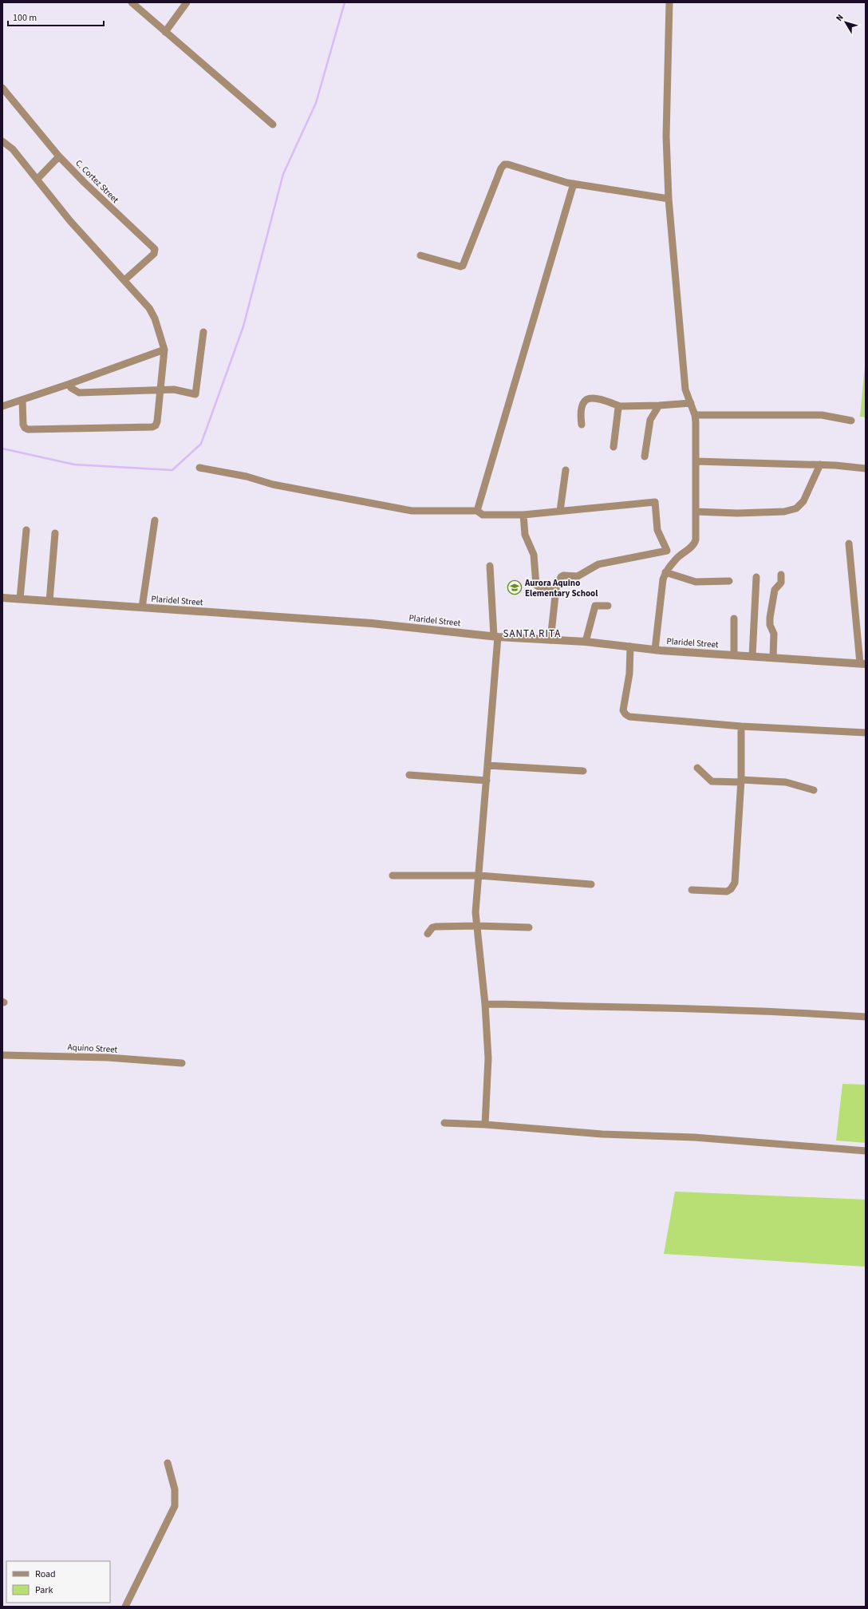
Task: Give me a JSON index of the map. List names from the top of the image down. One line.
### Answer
{"streets":{"street":["C. Cortez Street","Plaridel Street","Aquino Street"]},"districts":["SANTA RITA"],"places":{"school or university":["Aurora Aquino Elementary School"]},"legend":["Road","Park"],"scale_bar":"100 m","north":"top left"}
